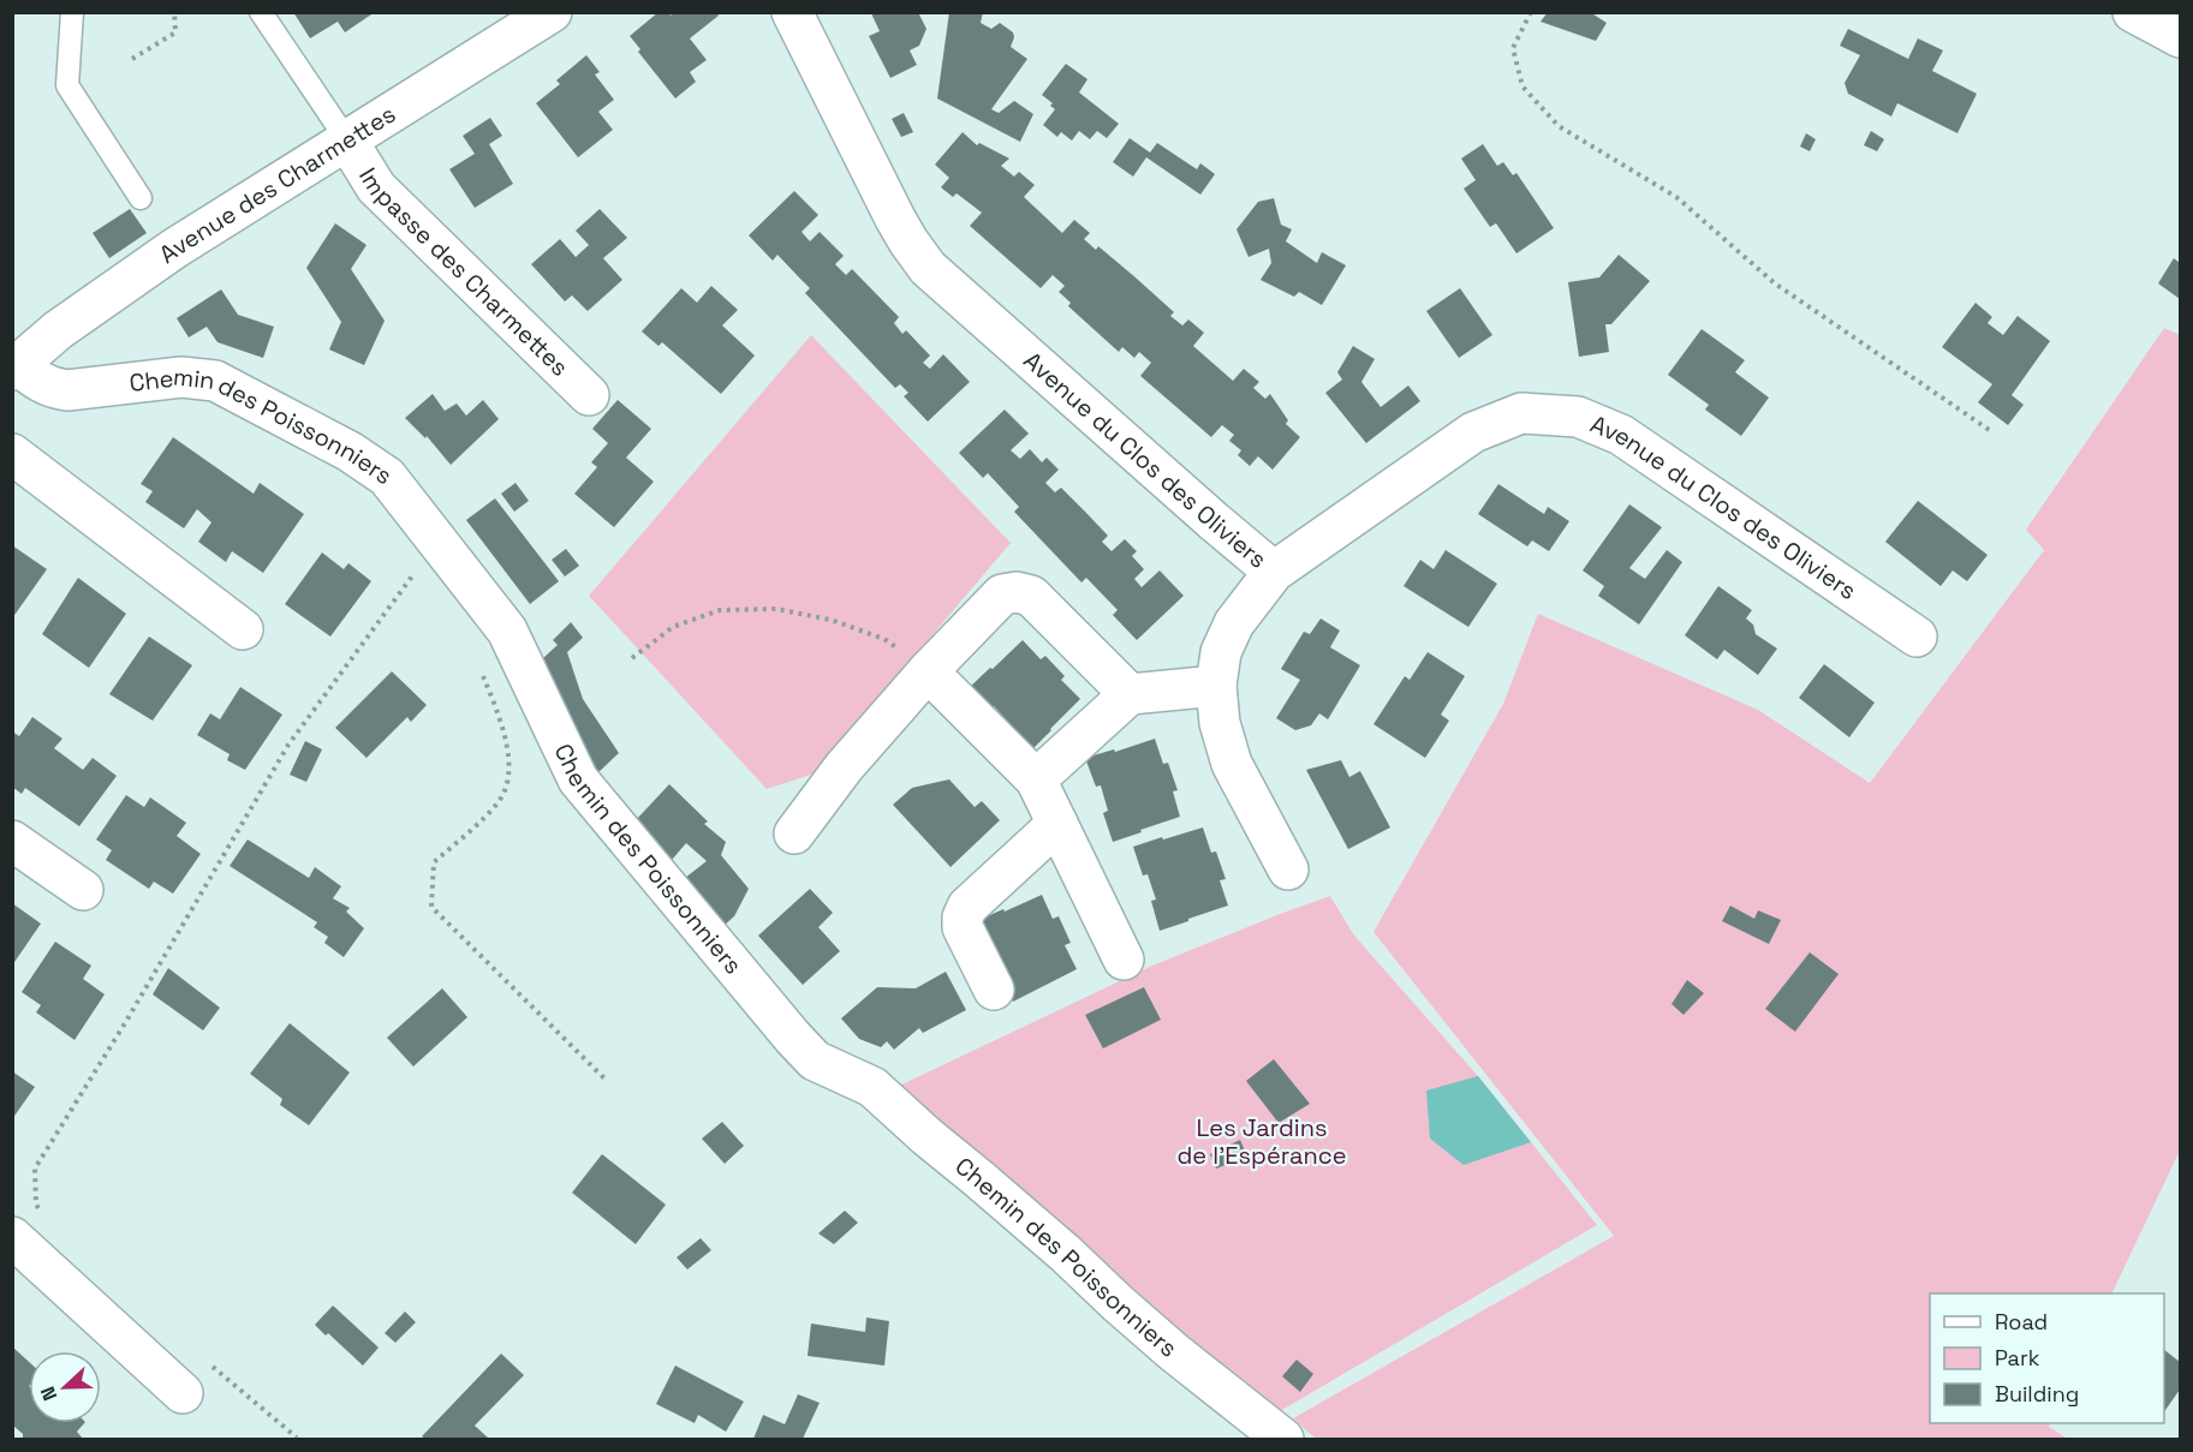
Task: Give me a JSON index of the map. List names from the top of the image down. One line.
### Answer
{"streets":{"street":["Avenue des Charmettes","Impasse des Charmettes","Chemin des Poissonniers","Avenue du Clos des Oliviers"]},"crossings":[["Avenue des Charmettes","Impasse des Charmettes"],["Avenue des Charmettes","Chemin des Poissonniers"]],"parks":["Les Jardins de l'Espérance"],"legend":["Road","Park","Building"],"north":"left"}
